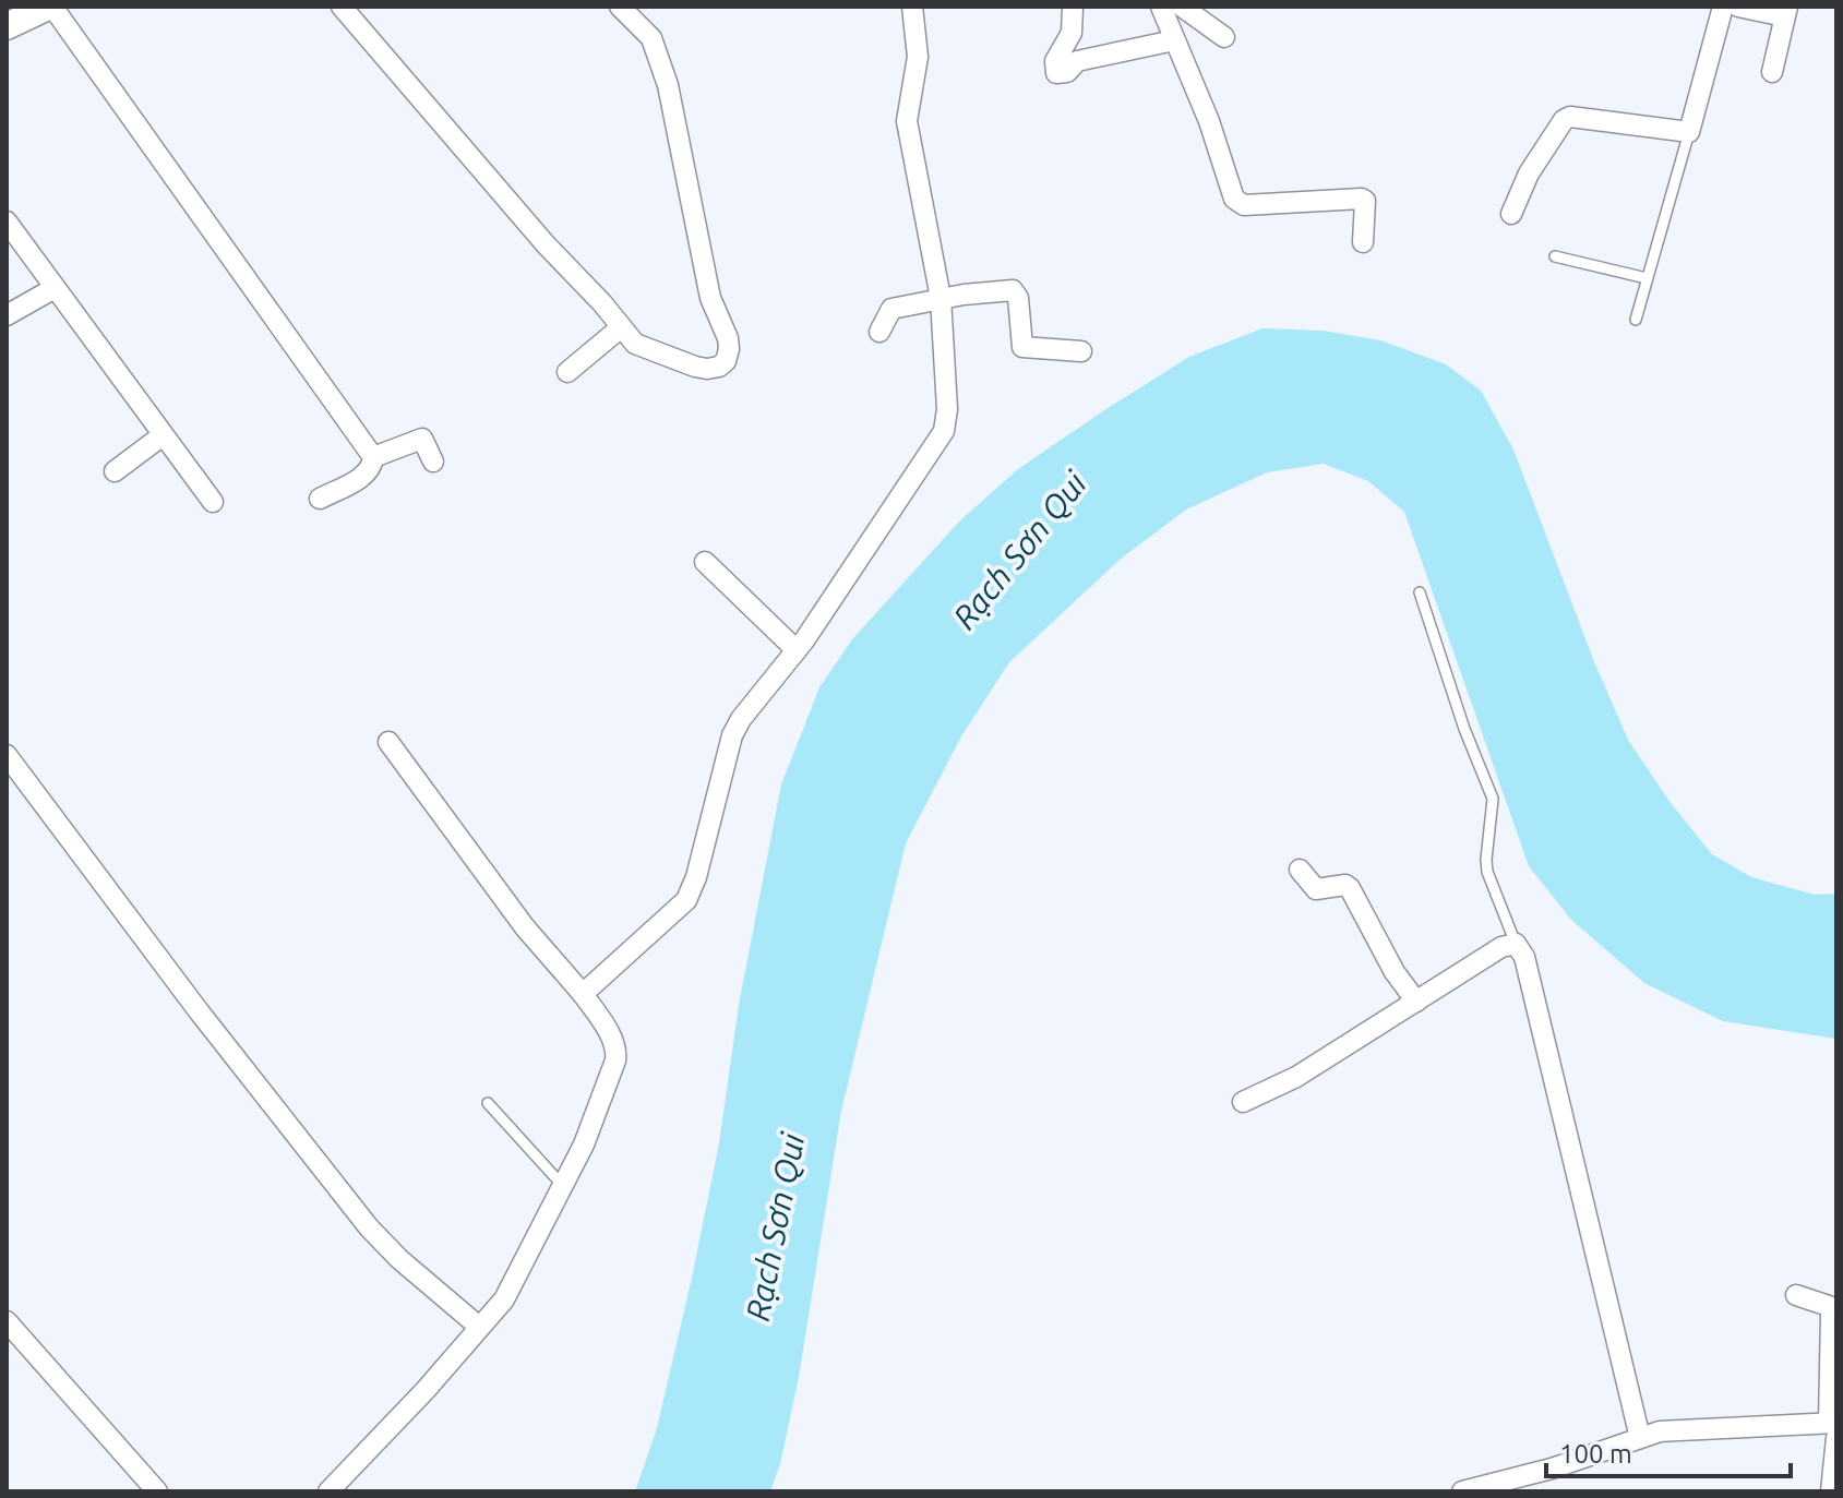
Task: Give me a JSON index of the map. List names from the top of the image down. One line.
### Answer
{"water":["Rạch Sơn Qui"],"scale_bar":"100 m"}
